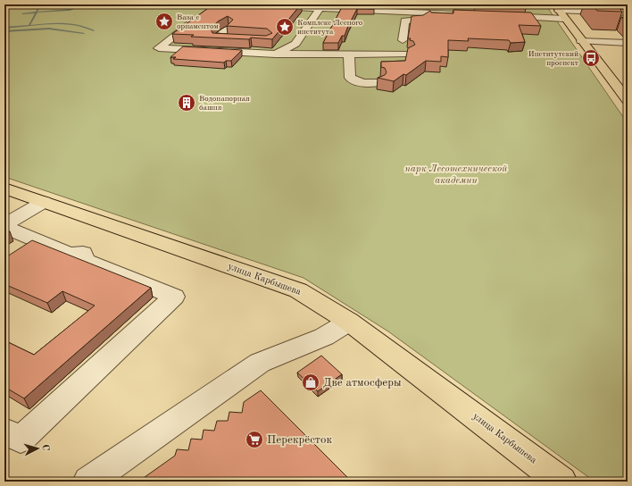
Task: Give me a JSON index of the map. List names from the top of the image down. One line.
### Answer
{"streets":{"main road":["улица Карбышева"]},"parks":["парк Лесотехнической академии"],"places":{"place":["Ваза с орнаментом","Комплекс Лесного института"],"bus stop":["Институтский проспект"],"building":["Водонапорная башня"],"shop":["Две атмосферы"],"supermarket":["Перекрёсток"]},"north":"right"}
